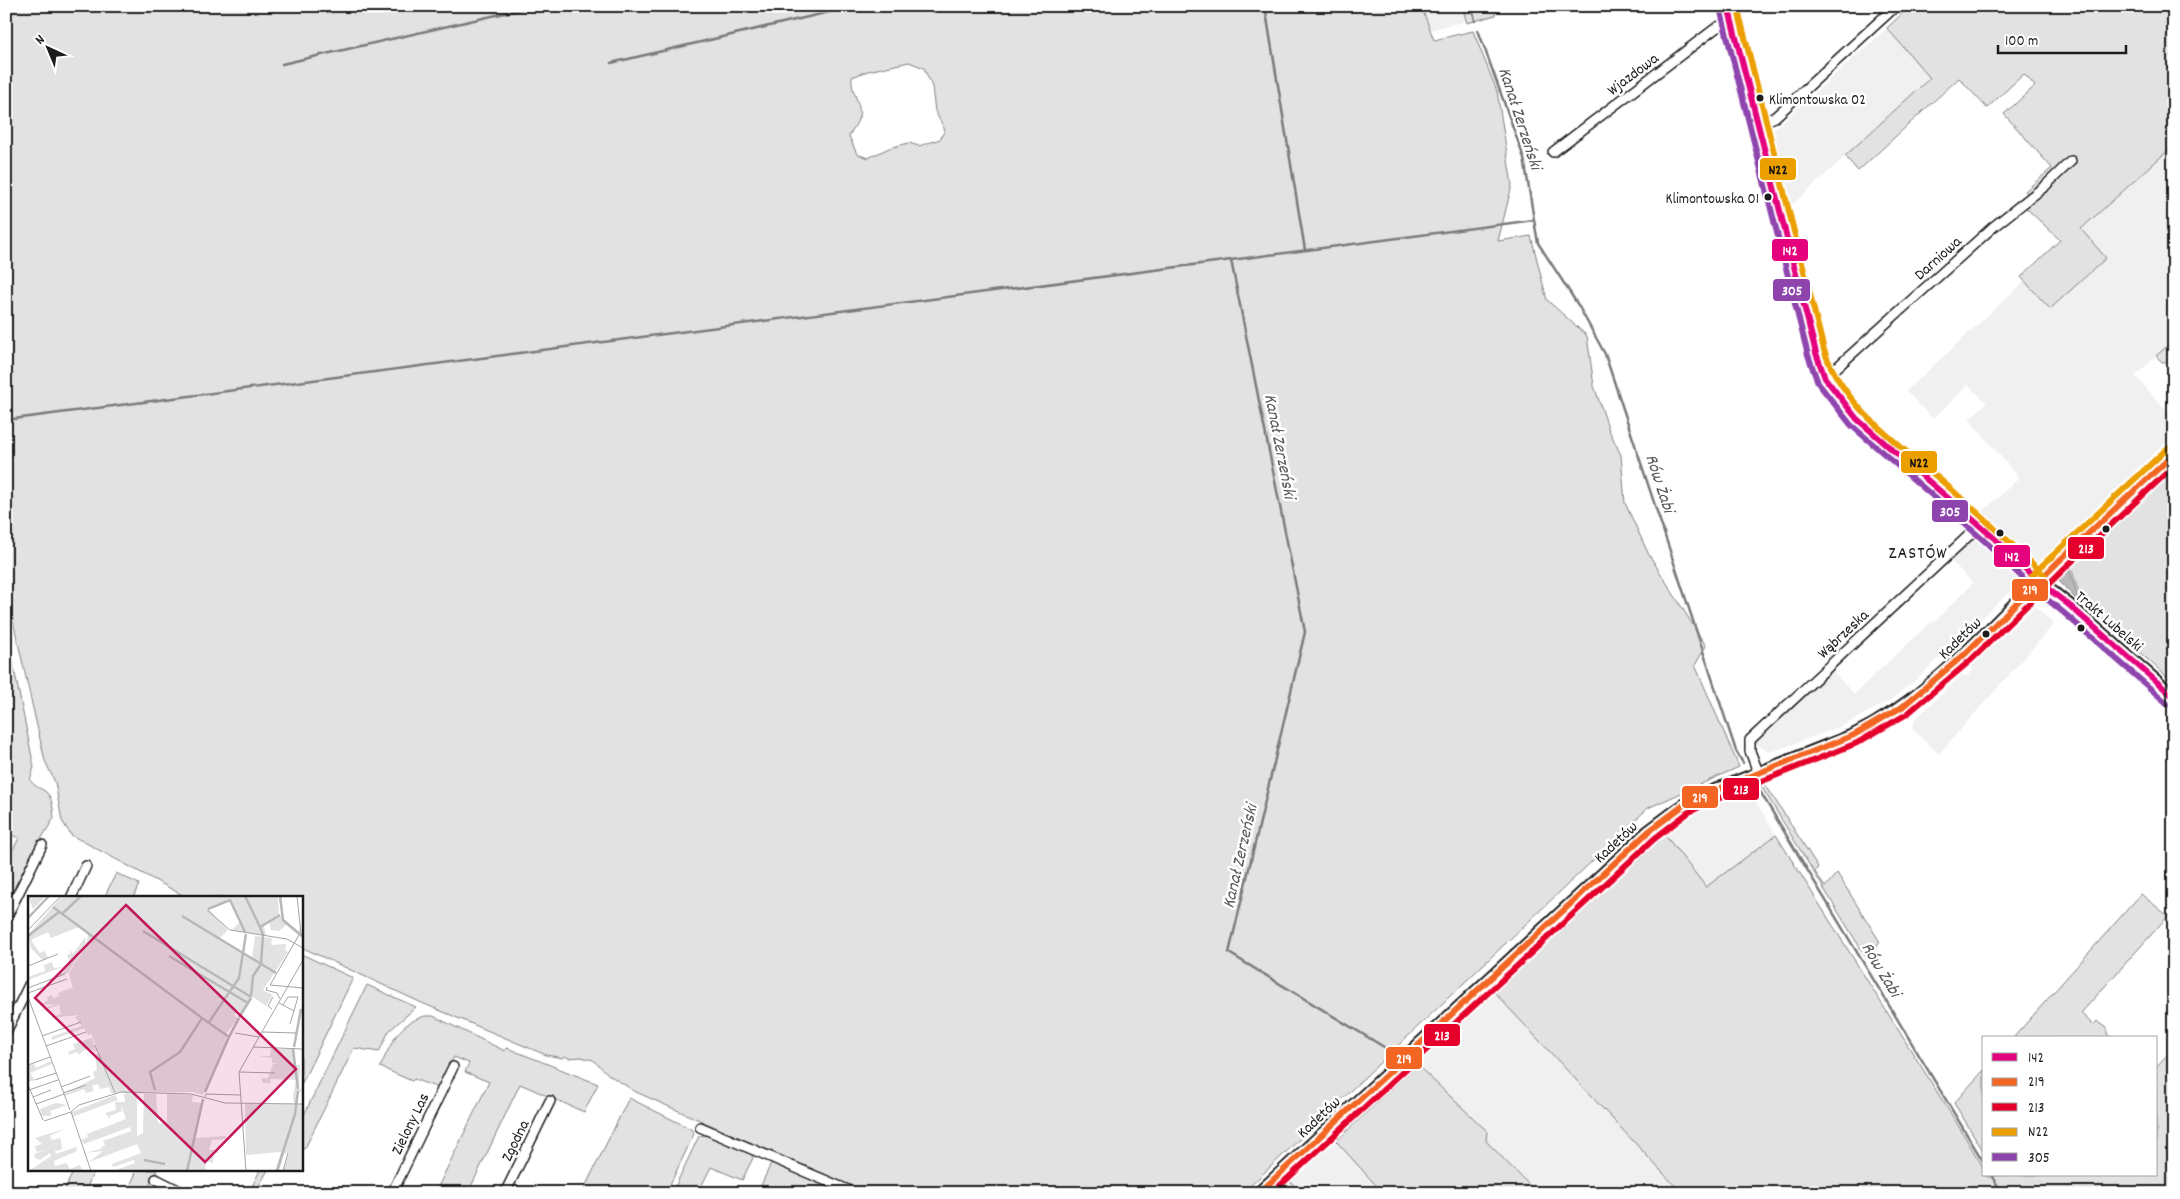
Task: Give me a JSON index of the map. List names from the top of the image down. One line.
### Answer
{"streets":{"street":["Wjazdowa","Darniowa","Trakt Lubelski","Wąbrzeska","Kadetów","Zielony Las","Zgodna"]},"crossings":[["Wjazdowa","Trakt Lubelski"],["Darniowa","Trakt Lubelski"],["Trakt Lubelski","Wąbrzeska"],["Trakt Lubelski","Kadetów"],["Wąbrzeska","Kadetów"]],"districts":["ZASTÓW"],"water":["Kanał Zerzeński","Rów Żabi"],"places":["Klimontowska 02","Klimontowska 01"],"lines":["transit line 142","transit line N22","transit line 305","transit line 219","transit line 213"],"legend":["142","219","213","N22","305"],"scale_bar":"100 m","north":"top left"}
